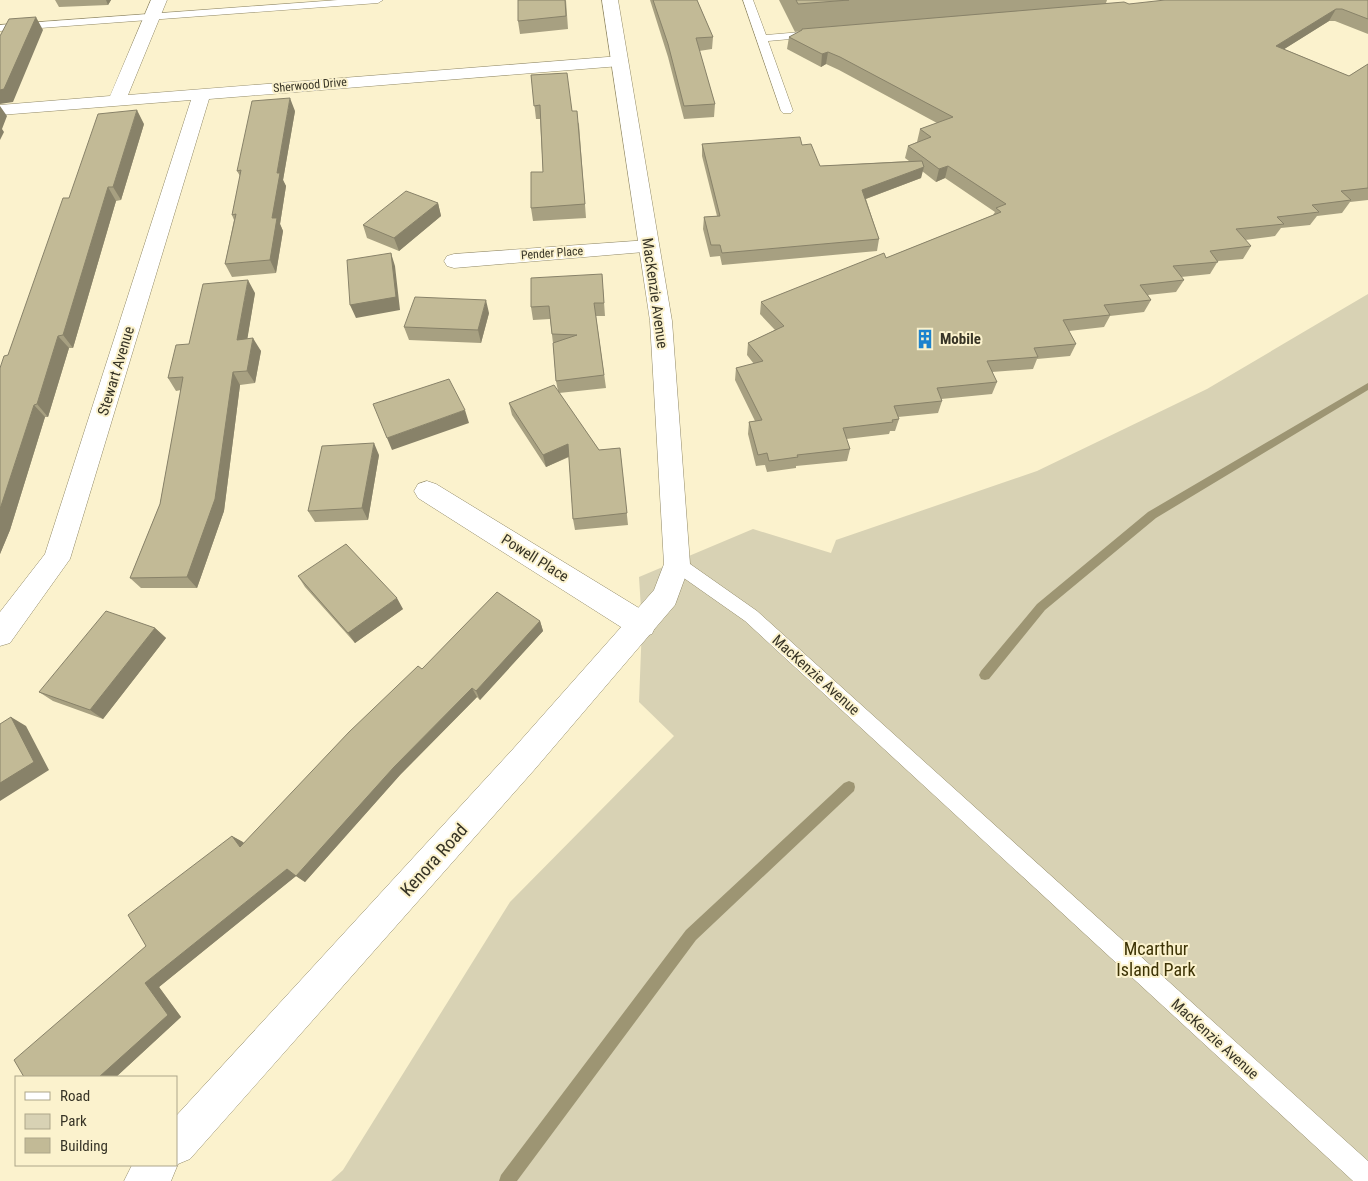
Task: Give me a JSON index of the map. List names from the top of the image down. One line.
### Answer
{"streets":{"street":["Sherwood Drive","Pender Place","MacKenzie Avenue","Stewart Avenue","Powell Place","Kenora Road"]},"crossings":[["Sherwood Drive","MacKenzie Avenue"],["Sherwood Drive","Stewart Avenue"],["Pender Place","MacKenzie Avenue"],["MacKenzie Avenue","Kenora Road"],["Powell Place","Kenora Road"]],"parks":["Mcarthur Island Park"],"places":{"building":["Mobile"]},"legend":["Road","Park","Building"]}
